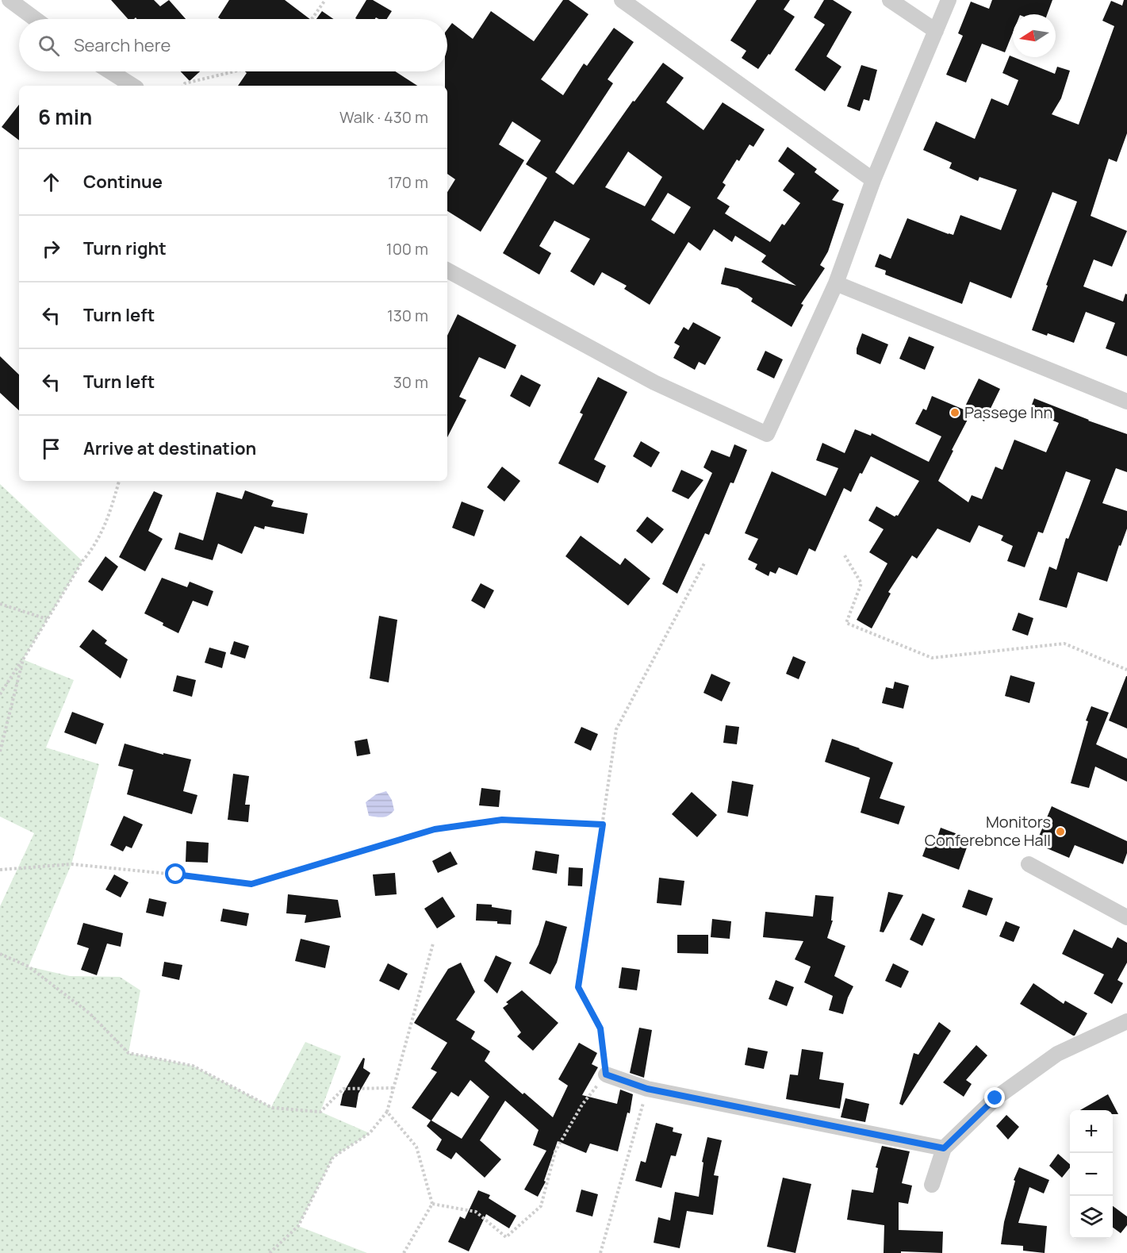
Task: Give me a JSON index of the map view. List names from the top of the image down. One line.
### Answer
{"places":["Passege Inn","Monitors Conferebnce Hall"],"north":"left","page":{"search":"Search here","heading":["6 min","Walk · 430 m"],"list":[["Continue","170 m"],["Turn right","100 m"],["Turn left","130 m"],["Turn left","30 m"],"Arrive at destination"],"map_buttons":["+","−"]}}
